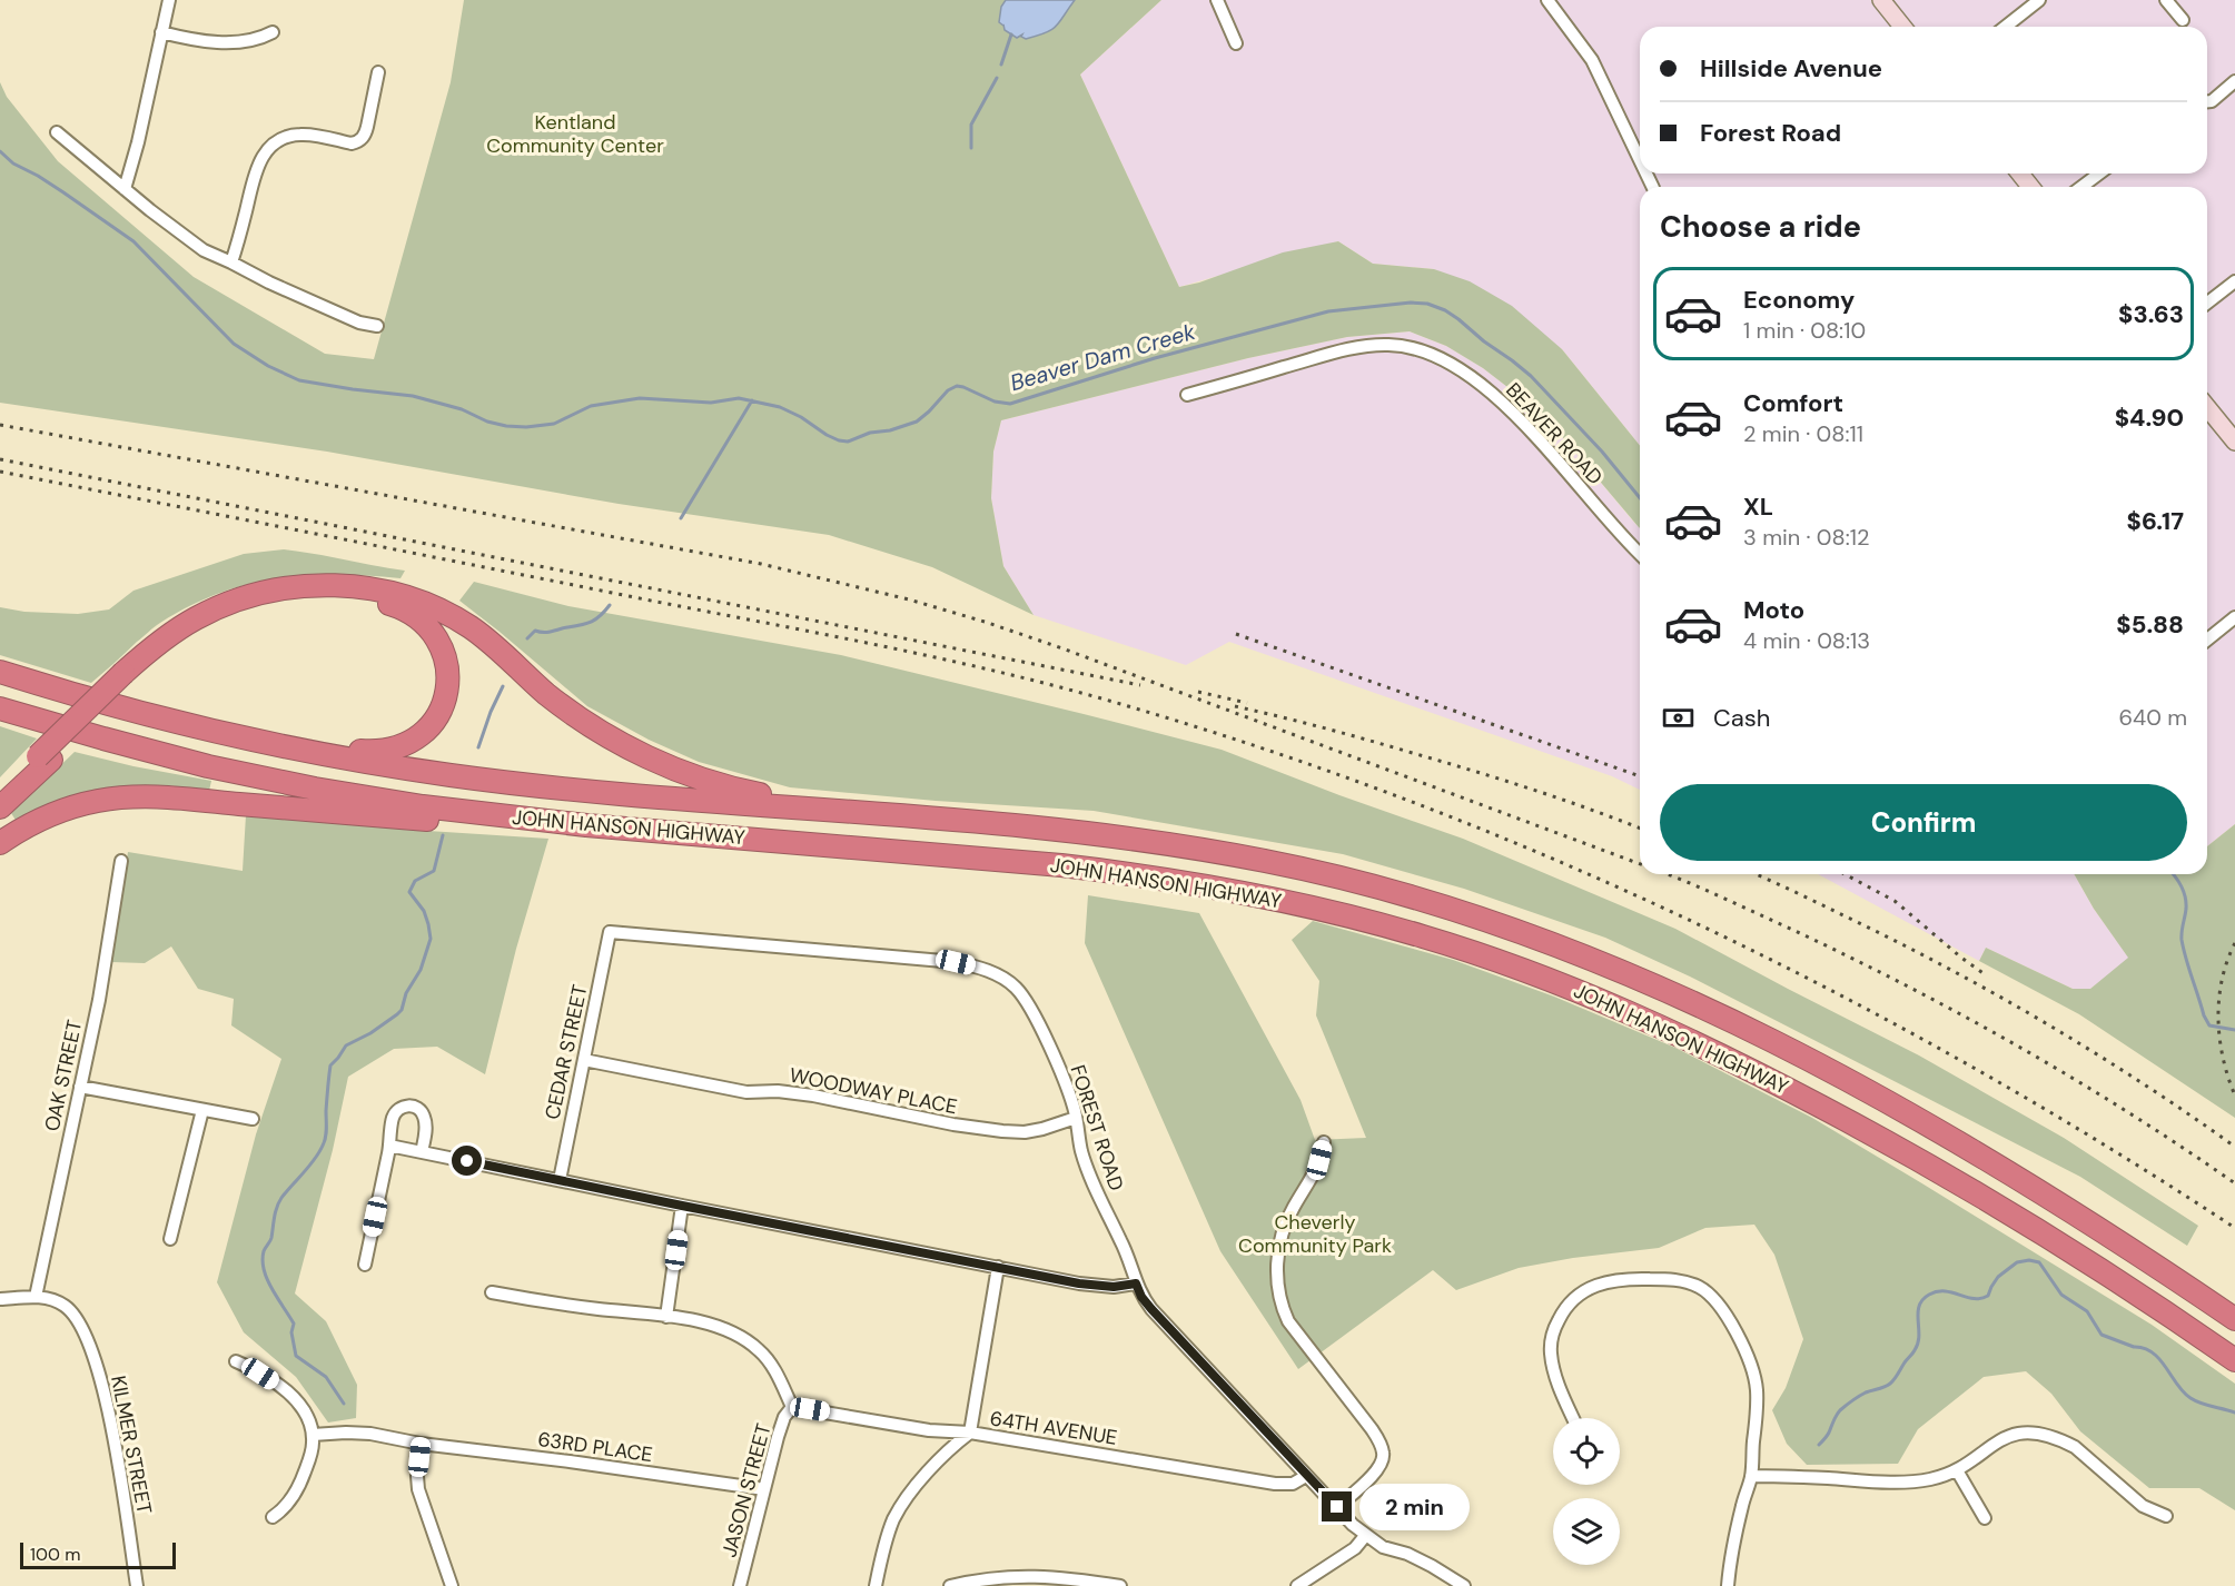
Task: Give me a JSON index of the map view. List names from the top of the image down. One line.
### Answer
{"streets":{"highway":["JOHN HANSON HIGHWAY"],"street":["BEAVER ROAD","CEDAR STREET","OAK STREET","WOODWAY PLACE","FOREST ROAD","64TH AVENUE","KILMER STREET","63RD PLACE","JASON STREET"]},"crossings":[["CEDAR STREET","WOODWAY PLACE"],["CEDAR STREET","FOREST ROAD"],["OAK STREET","KILMER STREET"],["WOODWAY PLACE","FOREST ROAD"],["FOREST ROAD","64TH AVENUE"],["64TH AVENUE","JASON STREET"],["63RD PLACE","JASON STREET"]],"water":["Beaver Dam Creek"],"parks":["Kentland Community Center","Cheverly Community Park"],"scale_bar":"100 m","page":{"banner":["Hillside Avenue","Forest Road"],"heading":"Choose a ride","list":[{"name":"Economy","note":"1 min · 08:10","value":"$3.63"},{"name":"Comfort","note":"2 min · 08:11","value":"$4.90"},{"name":"XL","note":"3 min · 08:12","value":"$6.17"},{"name":"Moto","note":"4 min · 08:13","value":"$5.88"}],"pay":["Cash","640 m"],"buttons":"Confirm","bubble":"2 min","scale":"100 m"}}
